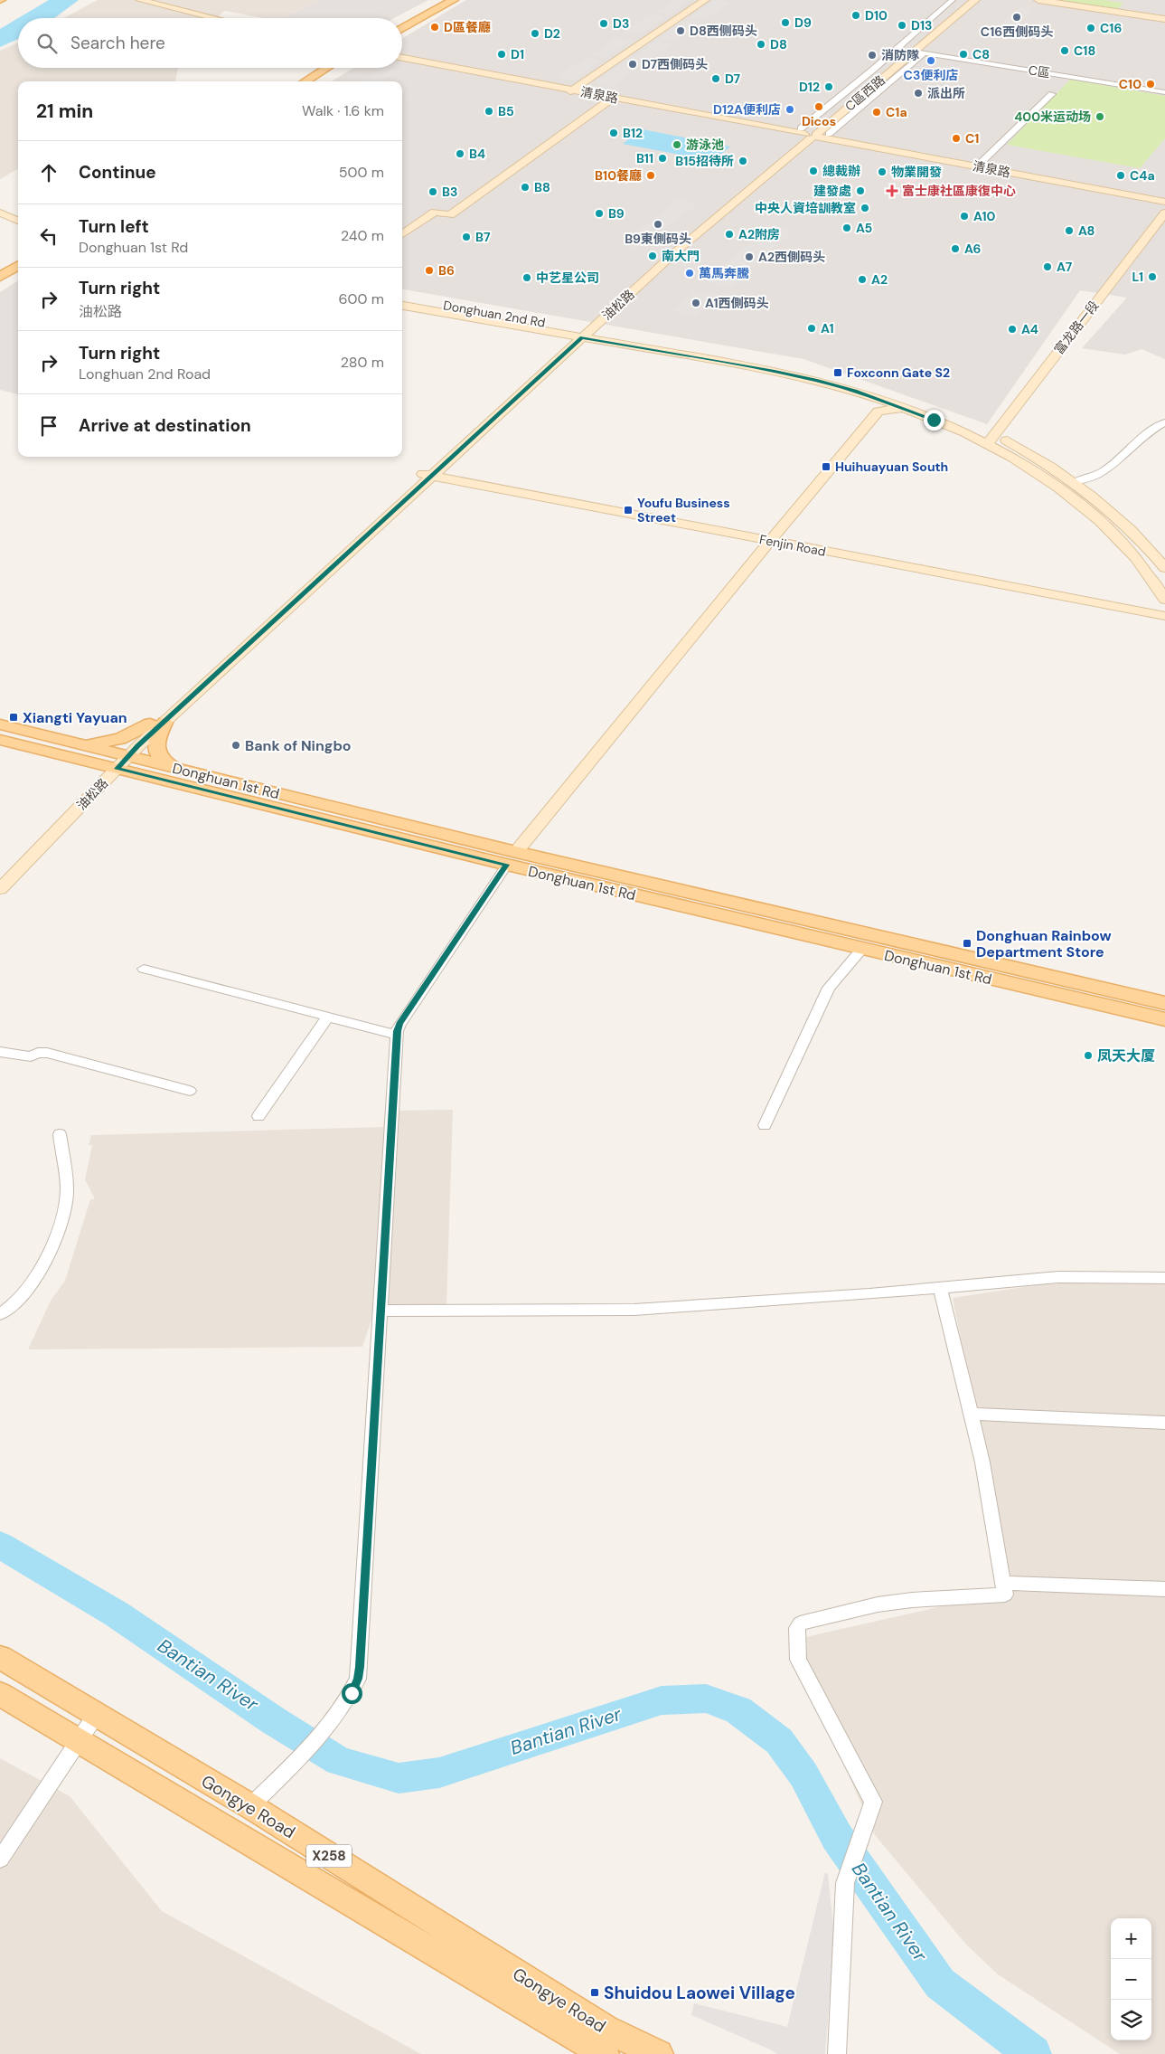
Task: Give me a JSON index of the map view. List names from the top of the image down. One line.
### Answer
{"streets":{"main road":["Donghuan 1st Rd","Gongye Road","X258"],"street":["C區","C區西路","清泉路","油松路","Donghuan 2nd Rd","富龙路一段","Fenjin Road"]},"crossings":[["C區","C區西路"],["C區西路","清泉路"],["C區西路","油松路"],["清泉路","油松路"],["油松路","Donghuan 2nd Rd"],["油松路","Fenjin Road"],["油松路","Donghuan 1st Rd"]],"water":["Bantian River"],"places":{"other":["D10","C16西側码头","D9","D3","D13","D區餐廳","C16","D8西侧码头","D2","D8","C18","D1","C8","消防隊","C3便利店","D7西側码头","D7","C10","D12","派出所","Dicos","D12A便利店","B5","C1a","400米运动场","B12","C1","游泳池","B4","B11","B15招待所","總裁辦","物業開發","B10餐廳","C4a","B8","建發處","B3","中央人資培訓教室","B9","A10","B9東側码头","A5","A8","A2附房","B7","A6","南大門","A2西側码头","A7","B6","萬馬奔騰","L1","中艺星公司","A2","A1西側码头","A1","A4","Bank of Ningbo","凤天大厦"],"health":["富士康社區康復中心"],"transit":["Foxconn Gate S2","Huihuayuan South","Youfu Business Street","Xiangti Yayuan","Donghuan Rainbow Department Store","Shuidou Laowei Village"]},"page":{"search":"Search here","heading":["21 min","Walk · 1.6 km"],"list":[["Continue","500 m"],["Turn left","Donghuan 1st Rd","240 m"],["Turn right","油松路","600 m"],["Turn right","Longhuan 2nd Road","280 m"],"Arrive at destination"],"map_buttons":["+","−"]}}
